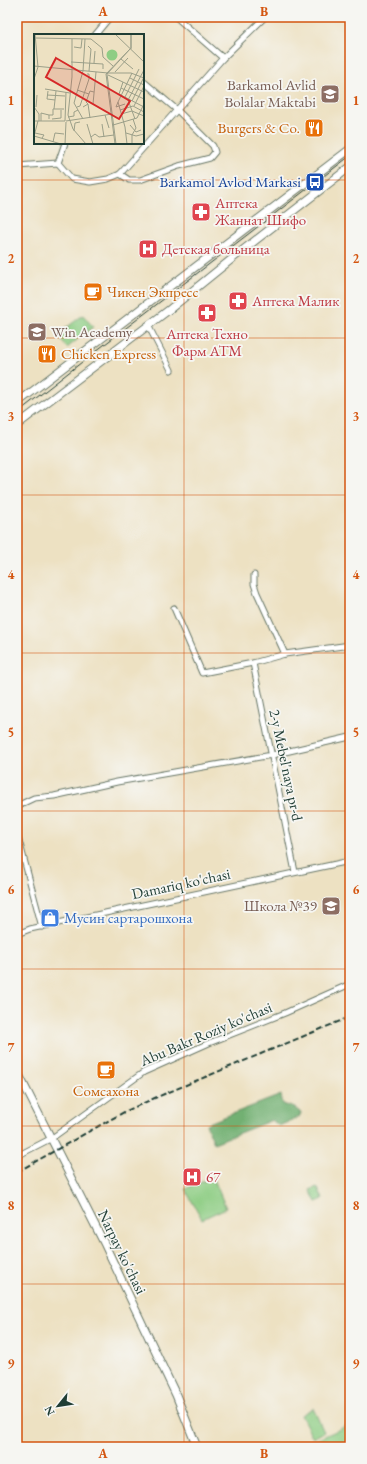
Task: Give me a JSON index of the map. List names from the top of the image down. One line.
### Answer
{"streets":{"main road":["Narpay ko'chasi"],"street":["2-y Mebel'naya pr-d","Damariq ko'chasi","Abu Bakr Roziy ko'chasi"]},"crossings":[["2-y Mebel'naya pr-d","Damariq ko'chasi"],["Abu Bakr Roziy ko'chasi","Narpay ko'chasi"]],"places":{"school or university":["Barkamol Avlid Bolalar Maktabi","Win Academy","Школа №39"],"restaurant":["Burgers & Co.","Chicken Express"],"bus stop":["Barkamol Avlod Markasi"],"pharmacy":["Аптека Жаннат Шифо","Аптека Малик","Аптека Техно Фарм АТМ"],"hospital":["Детская больница","67"],"cafe":["Чикен Экпресс","Сомсахона"],"shop":["Мусин сартарошхона"]},"north":"bottom left","grid":{"columns":["A","B"],"rows":["1","2","3","4","5","6","7","8","9"]}}
